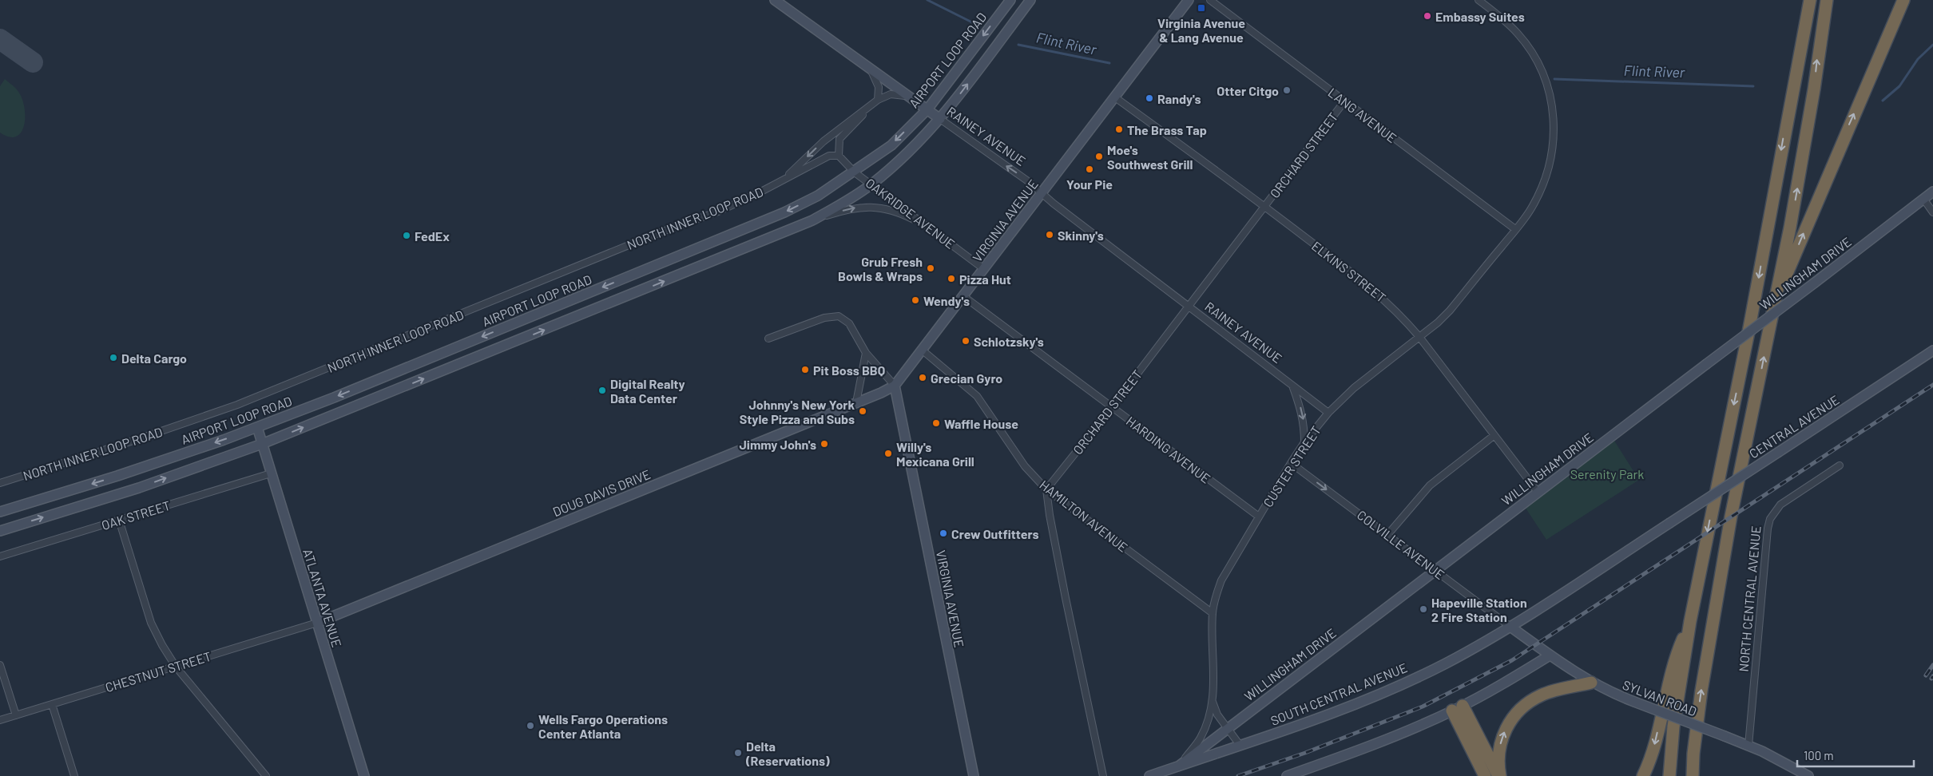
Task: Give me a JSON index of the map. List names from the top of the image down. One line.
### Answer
{"streets":{"main road":["AIRPORT LOOP ROAD","RAINEY AVENUE","VIRGINIA AVENUE","WILLINGHAM DRIVE","CENTRAL AVENUE","DOUG DAVIS DRIVE","ATLANTA AVENUE","SOUTH CENTRAL AVENUE","SYLVAN ROAD"],"street":["LANG AVENUE","ORCHARD STREET","OAKRIDGE AVENUE","NORTH INNER LOOP ROAD","ELKINS STREET","HARDING AVENUE","CUSTER STREET","OAK STREET","HAMILTON AVENUE","COLVILLE AVENUE","NORTH CENTRAL AVENUE","CHESTNUT STREET"]},"crossings":[["AIRPORT LOOP ROAD","RAINEY AVENUE"],["AIRPORT LOOP ROAD","OAKRIDGE AVENUE"],["AIRPORT LOOP ROAD","ATLANTA AVENUE"],["LANG AVENUE","ORCHARD STREET"],["LANG AVENUE","CUSTER STREET"],["RAINEY AVENUE","ORCHARD STREET"],["RAINEY AVENUE","NORTH INNER LOOP ROAD"],["RAINEY AVENUE","VIRGINIA AVENUE"],["RAINEY AVENUE","CUSTER STREET"],["ORCHARD STREET","ELKINS STREET"],["ORCHARD STREET","HARDING AVENUE"],["ORCHARD STREET","HAMILTON AVENUE"],["OAKRIDGE AVENUE","NORTH INNER LOOP ROAD"],["OAKRIDGE AVENUE","VIRGINIA AVENUE"],["VIRGINIA AVENUE","ELKINS STREET"],["VIRGINIA AVENUE","HARDING AVENUE"],["VIRGINIA AVENUE","DOUG DAVIS DRIVE"],["VIRGINIA AVENUE","HAMILTON AVENUE"],["ELKINS STREET","WILLINGHAM DRIVE"],["ELKINS STREET","CUSTER STREET"],["WILLINGHAM DRIVE","CUSTER STREET"],["WILLINGHAM DRIVE","COLVILLE AVENUE"],["WILLINGHAM DRIVE","SOUTH CENTRAL AVENUE"],["CENTRAL AVENUE","SOUTH CENTRAL AVENUE"],["HARDING AVENUE","CUSTER STREET"],["CUSTER STREET","HAMILTON AVENUE"],["CUSTER STREET","COLVILLE AVENUE"],["CUSTER STREET","SOUTH CENTRAL AVENUE"],["DOUG DAVIS DRIVE","ATLANTA AVENUE"],["DOUG DAVIS DRIVE","CHESTNUT STREET"],["OAK STREET","ATLANTA AVENUE"],["COLVILLE AVENUE","SOUTH CENTRAL AVENUE"],["COLVILLE AVENUE","SYLVAN ROAD"],["ATLANTA AVENUE","CHESTNUT STREET"],["NORTH CENTRAL AVENUE","SYLVAN ROAD"],["SOUTH CENTRAL AVENUE","SYLVAN ROAD"]],"one_way":["COLVILLE AVENUE"],"water":["Flint River"],"parks":["Serenity Park"],"places":{"transit":["Virginia Avenue & Lang Avenue"],"other":["Embassy Suites","Otter Citgo","Randy's","The Brass Tap","Moe's Southwest Grill","Your Pie","Skinny's","FedEx","Grub Fresh Bowls & Wraps","Pizza Hut","Wendy's","Schlotzsky's","Delta Cargo","Pit Boss BBQ","Grecian Gyro","Digital Realty Data Center","Johnny's New York Style Pizza and Subs","Waffle House","Jimmy John's","Willy's Mexicana Grill","Crew Outfitters","Hapeville Station 2 Fire Station","Wells Fargo Operations Center Atlanta","Delta (Reservations)"]},"scale_bar":"100 m"}
